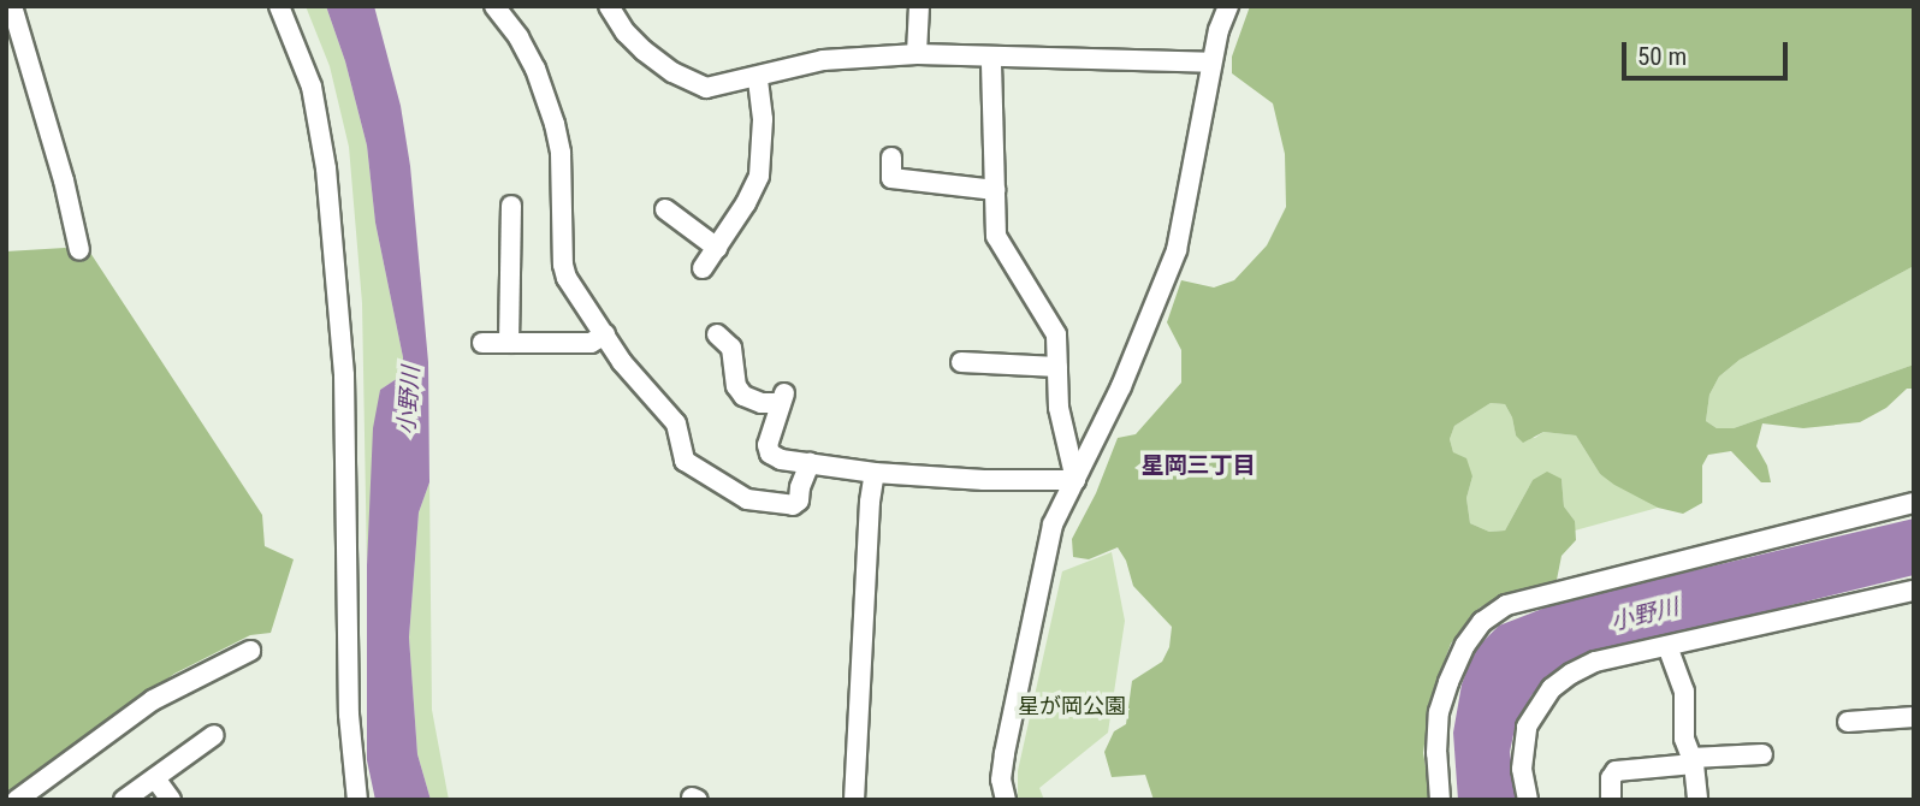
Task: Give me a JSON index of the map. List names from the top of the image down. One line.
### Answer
{"districts":["星岡三丁目"],"water":["小野川"],"parks":["星が岡公園"],"scale_bar":"50 m"}
